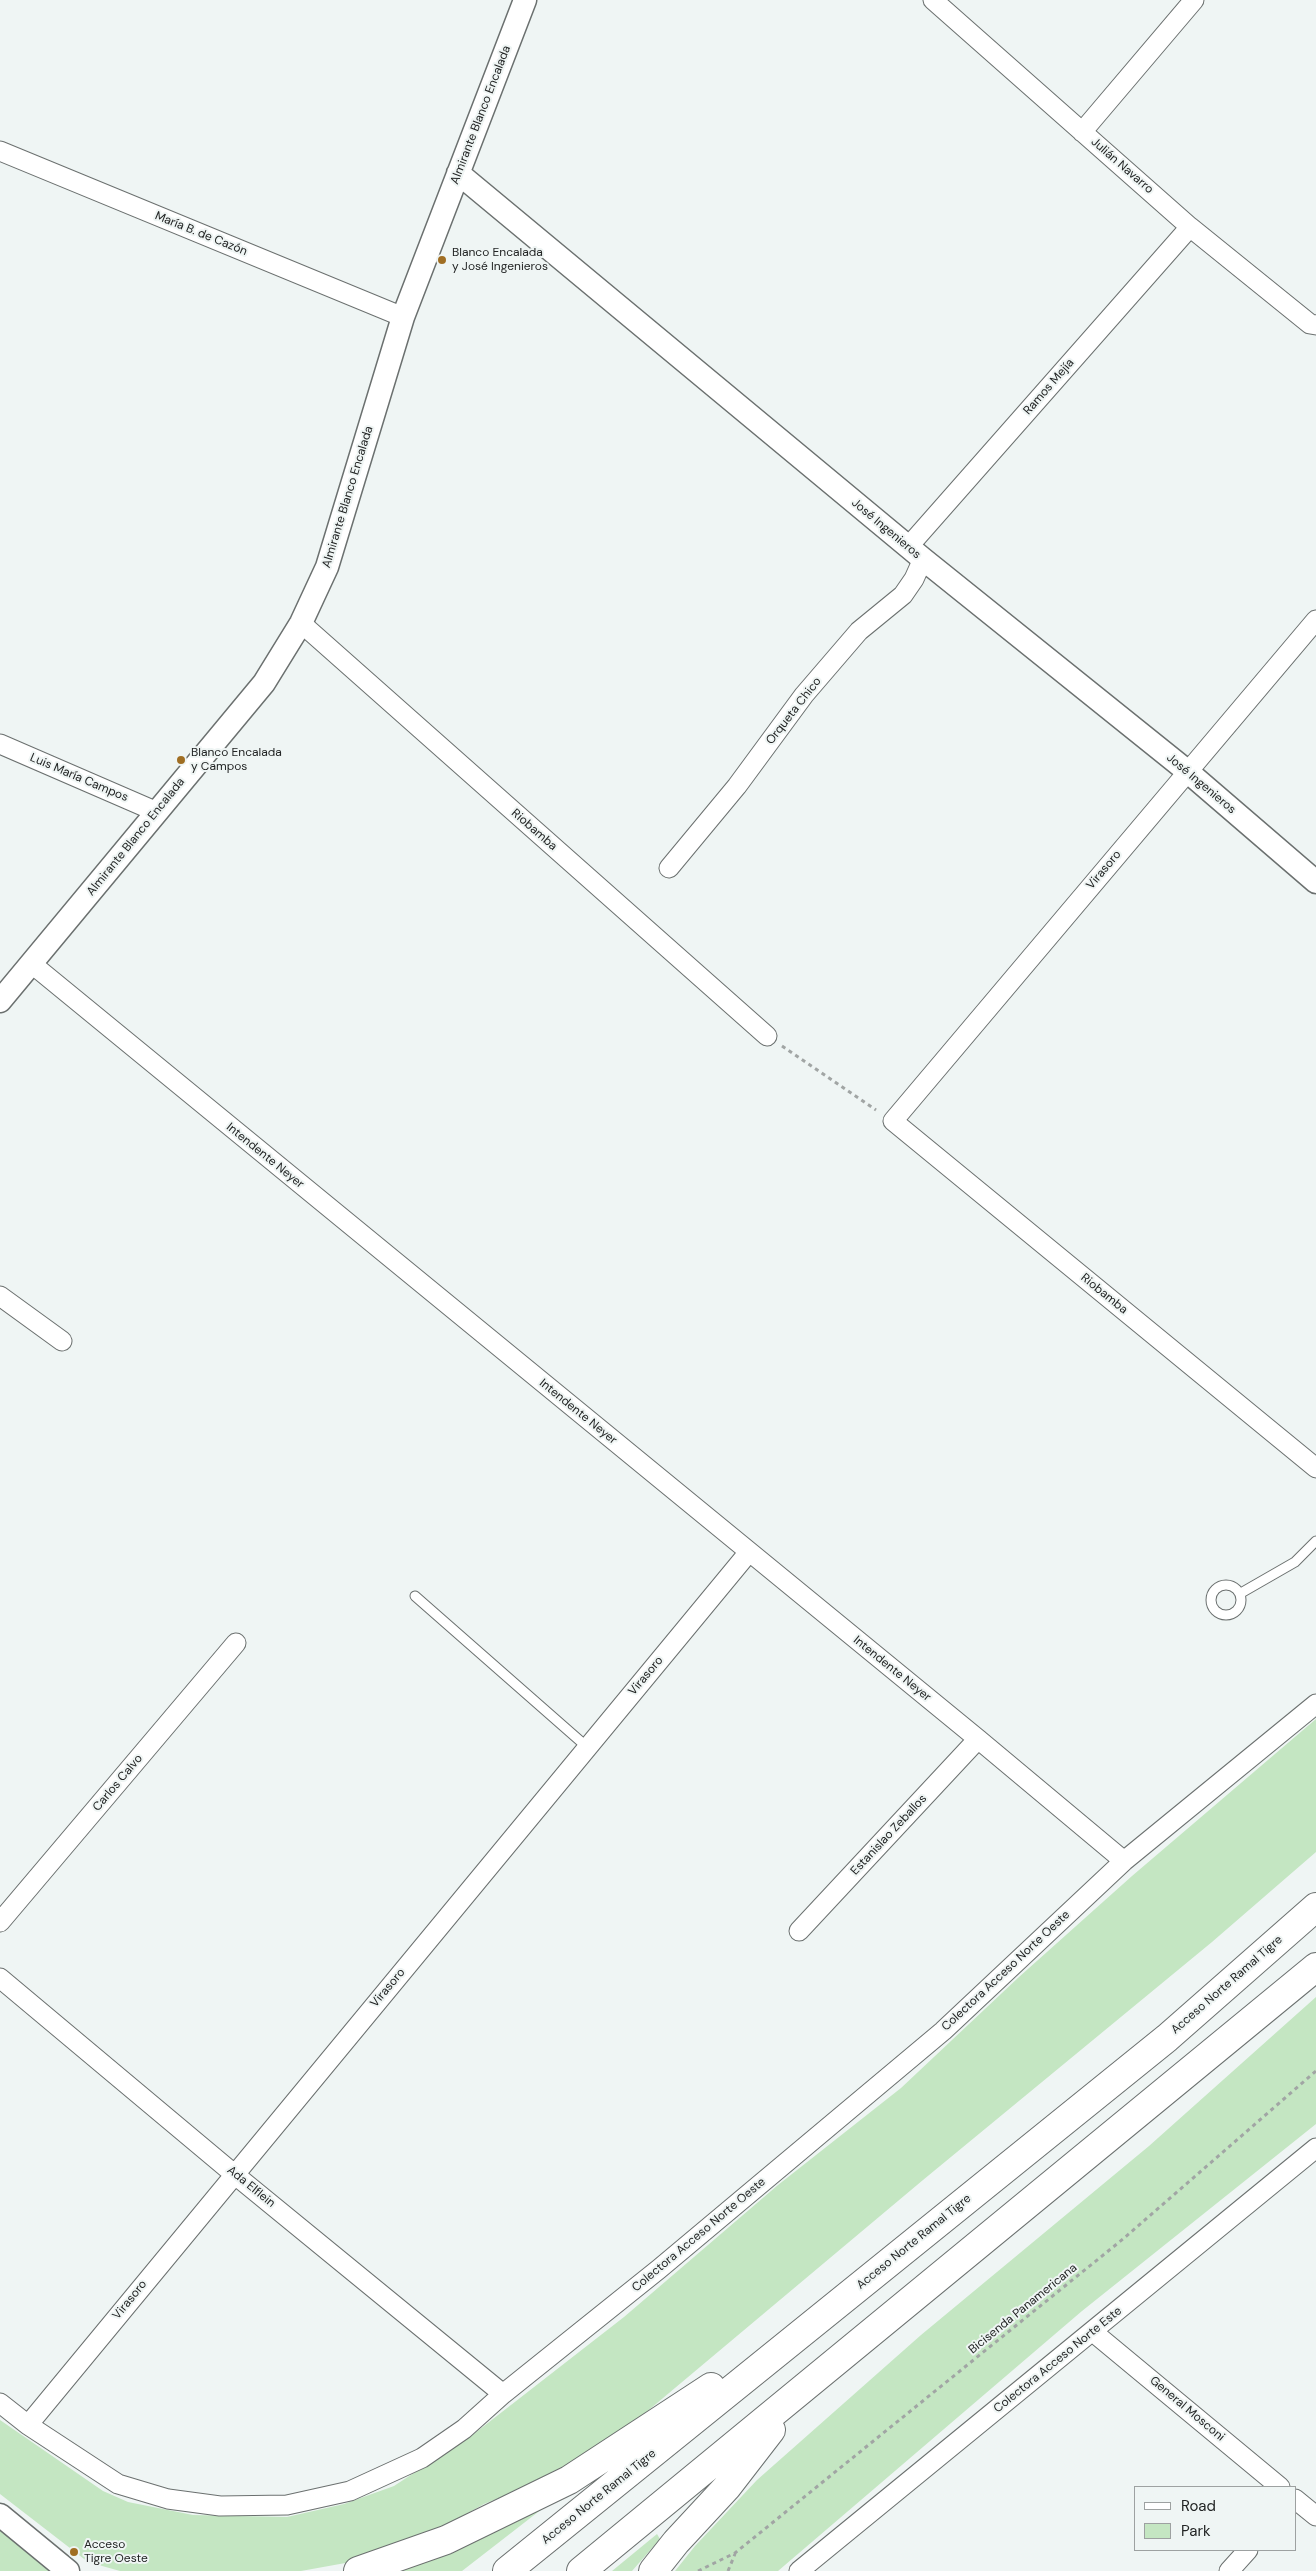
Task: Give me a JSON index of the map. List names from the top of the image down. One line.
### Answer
{"streets":{"highway":["Acceso Norte Ramal Tigre"],"street":["Almirante Blanco Encalada","Julián Navarro","María B. de Cazón","Ramos Mejía","José Ingenieros","Orqueta Chico","Luis María Campos","Riobamba","Virasoro","Intendente Neyer","Carlos Calvo","Estanislao Zeballos","Colectora Acceso Norte Oeste","Ada Elflein","Colectora Acceso Norte Este","General Mosconi"],"path":["Bicisenda Panamericana"]},"crossings":[["Almirante Blanco Encalada","María B. de Cazón"],["Almirante Blanco Encalada","José Ingenieros"],["Almirante Blanco Encalada","Luis María Campos"],["Almirante Blanco Encalada","Riobamba"],["Almirante Blanco Encalada","Intendente Neyer"],["Julián Navarro","Ramos Mejía"],["Ramos Mejía","José Ingenieros"],["Ramos Mejía","Orqueta Chico"],["José Ingenieros","Orqueta Chico"],["José Ingenieros","Virasoro"],["Riobamba","Virasoro"],["Virasoro","Intendente Neyer"],["Virasoro","Colectora Acceso Norte Oeste"],["Virasoro","Ada Elflein"],["Intendente Neyer","Estanislao Zeballos"],["Intendente Neyer","Colectora Acceso Norte Oeste"],["Colectora Acceso Norte Oeste","Ada Elflein"],["Colectora Acceso Norte Este","General Mosconi"]],"places":["Blanco Encalada y José Ingenieros","Blanco Encalada y Campos","Acceso Tigre Oeste"],"legend":["Road","Park"]}
